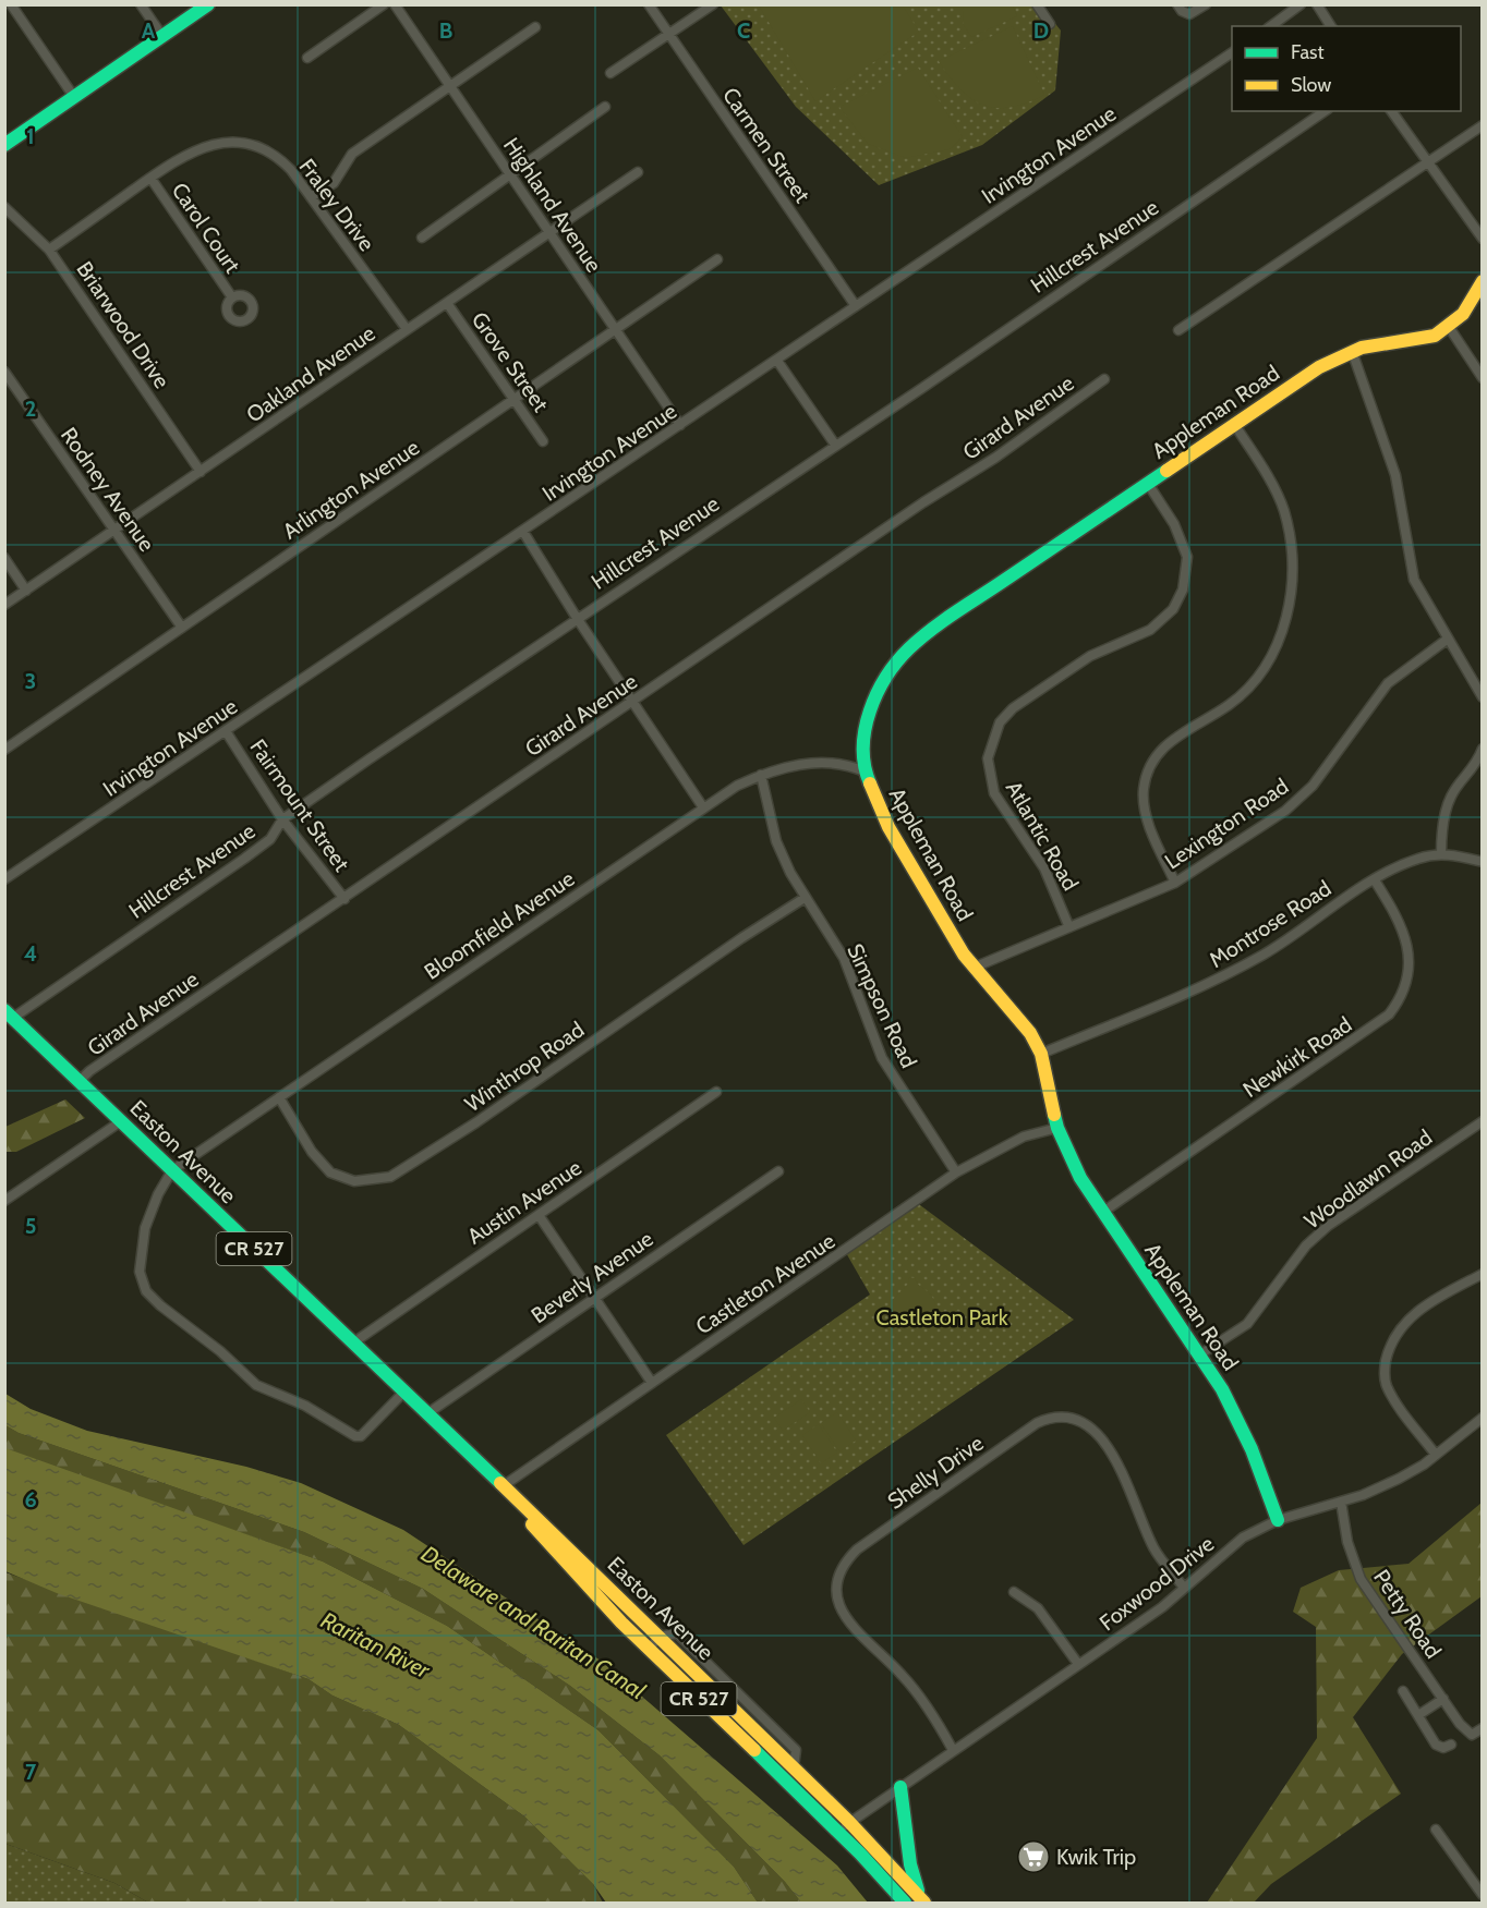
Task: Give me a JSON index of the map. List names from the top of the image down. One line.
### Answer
{"streets":{"main road":["Appleman Road","Easton Avenue","CR 527"],"street":["Carmen Street","Irvington Avenue","Fraley Drive","Highland Avenue","Carol Court","Hillcrest Avenue","Briarwood Drive","Grove Street","Oakland Avenue","Girard Avenue","Rodney Avenue","Arlington Avenue","Fairmount Street","Lexington Road","Atlantic Road","Montrose Road","Bloomfield Avenue","Simpson Road","Newkirk Road","Winthrop Road","Woodlawn Road","Austin Avenue","Beverly Avenue","Castleton Avenue","Shelly Drive","Foxwood Drive","Petty Road"]},"crossings":[["Carmen Street","Irvington Avenue"],["Irvington Avenue","Highland Avenue"],["Irvington Avenue","Fairmount Street"],["Fraley Drive","Carol Court"],["Fraley Drive","Briarwood Drive"],["Fraley Drive","Oakland Avenue"],["Highland Avenue","Oakland Avenue"],["Highland Avenue","Arlington Avenue"],["Hillcrest Avenue","Fairmount Street"],["Hillcrest Avenue","Easton Avenue"],["Briarwood Drive","Oakland Avenue"],["Grove Street","Oakland Avenue"],["Grove Street","Arlington Avenue"],["Oakland Avenue","Rodney Avenue"],["Appleman Road","Lexington Road"],["Appleman Road","Atlantic Road"],["Appleman Road","Montrose Road"],["Appleman Road","Bloomfield Avenue"],["Appleman Road","Newkirk Road"],["Appleman Road","Woodlawn Road"],["Appleman Road","Castleton Avenue"],["Appleman Road","Foxwood Drive"],["Girard Avenue","Fairmount Street"],["Girard Avenue","Easton Avenue"],["Rodney Avenue","Arlington Avenue"],["Lexington Road","Atlantic Road"],["Montrose Road","Newkirk Road"],["Bloomfield Avenue","Simpson Road"],["Bloomfield Avenue","Winthrop Road"],["Bloomfield Avenue","Easton Avenue"],["Simpson Road","Winthrop Road"],["Simpson Road","Castleton Avenue"],["Easton Avenue","Austin Avenue"],["Easton Avenue","Beverly Avenue"],["Easton Avenue","Castleton Avenue"],["Easton Avenue","Foxwood Drive"],["Shelly Drive","Foxwood Drive"],["Foxwood Drive","Petty Road"]],"water":["Delaware and Raritan Canal","Raritan River"],"parks":["Castleton Park"],"places":{"supermarket":["Kwik Trip"]},"legend":["Fast","Slow"],"grid":{"columns":["A","B","C","D"],"rows":["1","2","3","4","5","6","7"]}}
